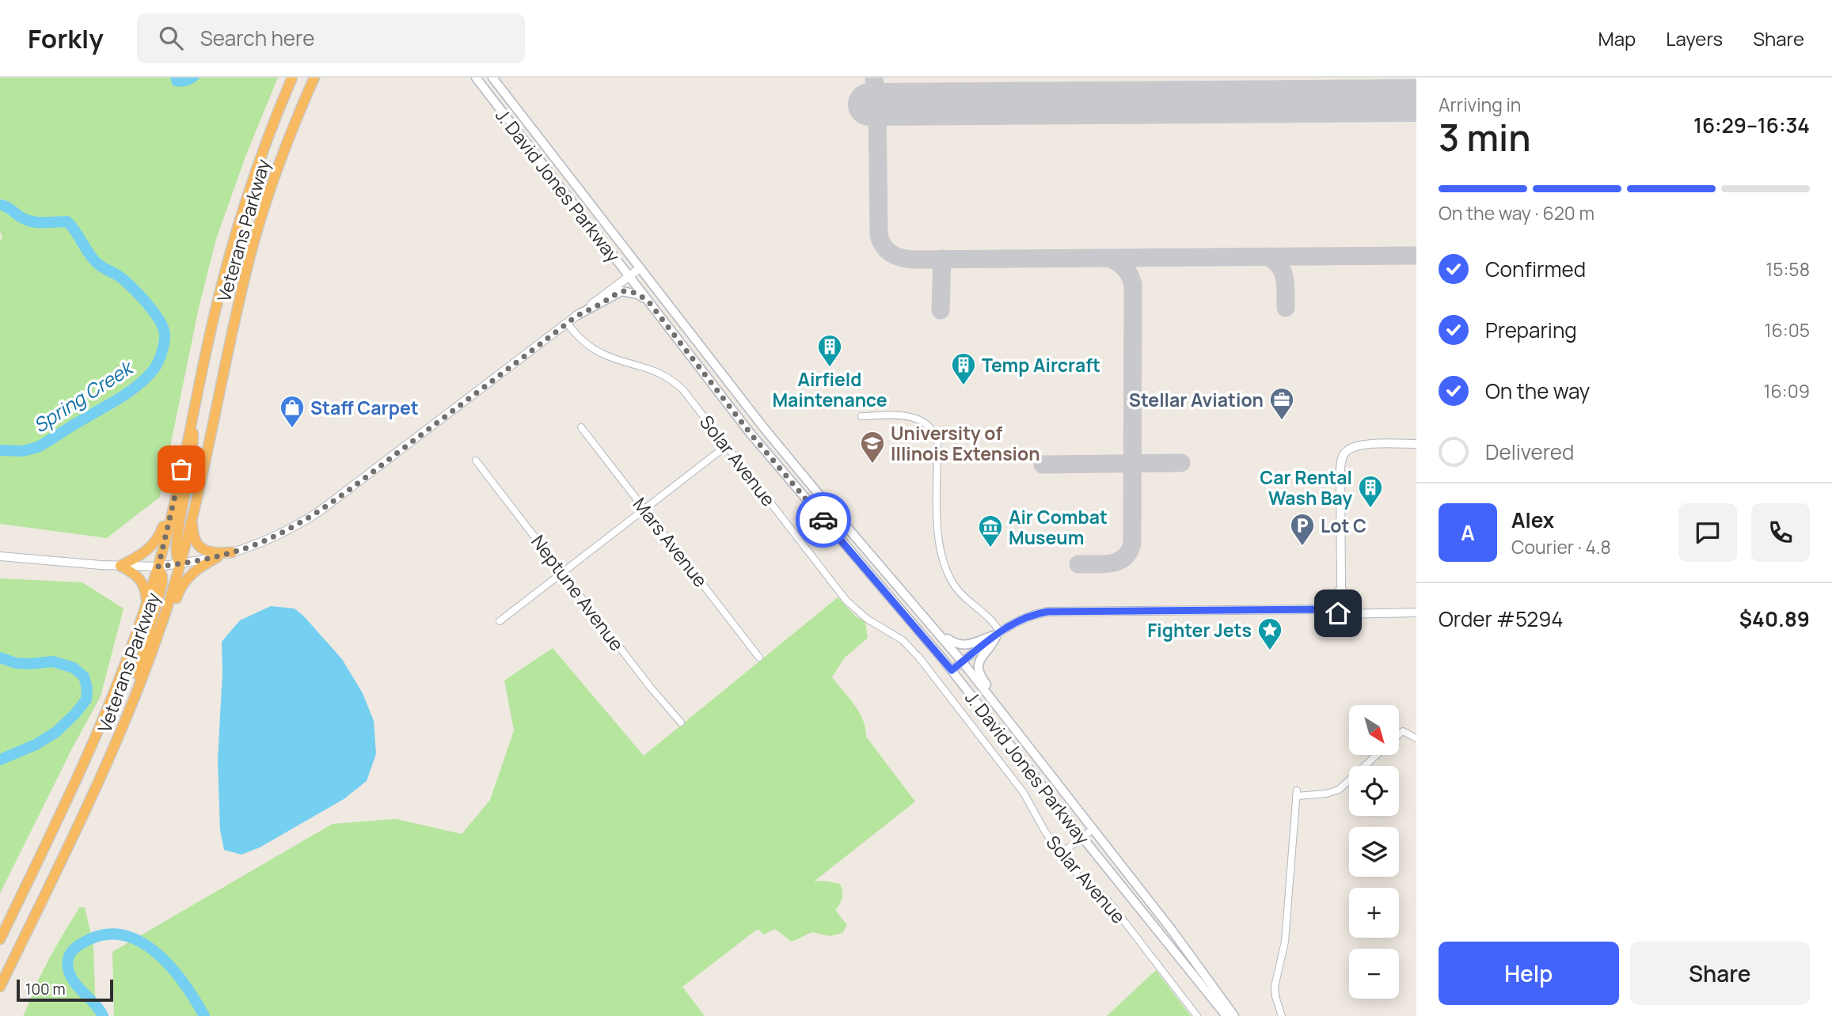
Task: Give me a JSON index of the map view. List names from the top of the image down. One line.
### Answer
{"streets":{"highway":["Veterans Parkway"],"main road":["J. David Jones Parkway"],"street":["Solar Avenue","Mars Avenue","Neptune Avenue"]},"water":["Spring Creek"],"places":{"building":["Airfield Maintenance","Temp Aircraft","Car Rental Wash Bay"],"office":["Stellar Aviation"],"shop":["Staff Carpet"],"school or university":["University of Illinois Extension"],"parking":["Lot C"],"museum":["Air Combat Museum"],"place":["Fighter Jets"]},"scale_bar":"100 m","north":"bottom right","page":{"header":"Forkly","search":"Search here","nav":["Map","Layers","Share"],"heading":["3 min","Arriving in","16:29–16:34"],"panel":["Alex","Courier · 4.8","Order #5294","$40.89"],"bar":"On the way · 620 m","list":[["Confirmed","15:58"],["Preparing","16:05"],["On the way","16:09"],"Delivered"],"round":"A","map_buttons":["+","−"],"buttons":["Help","Share"],"scale":"100 m"}}
